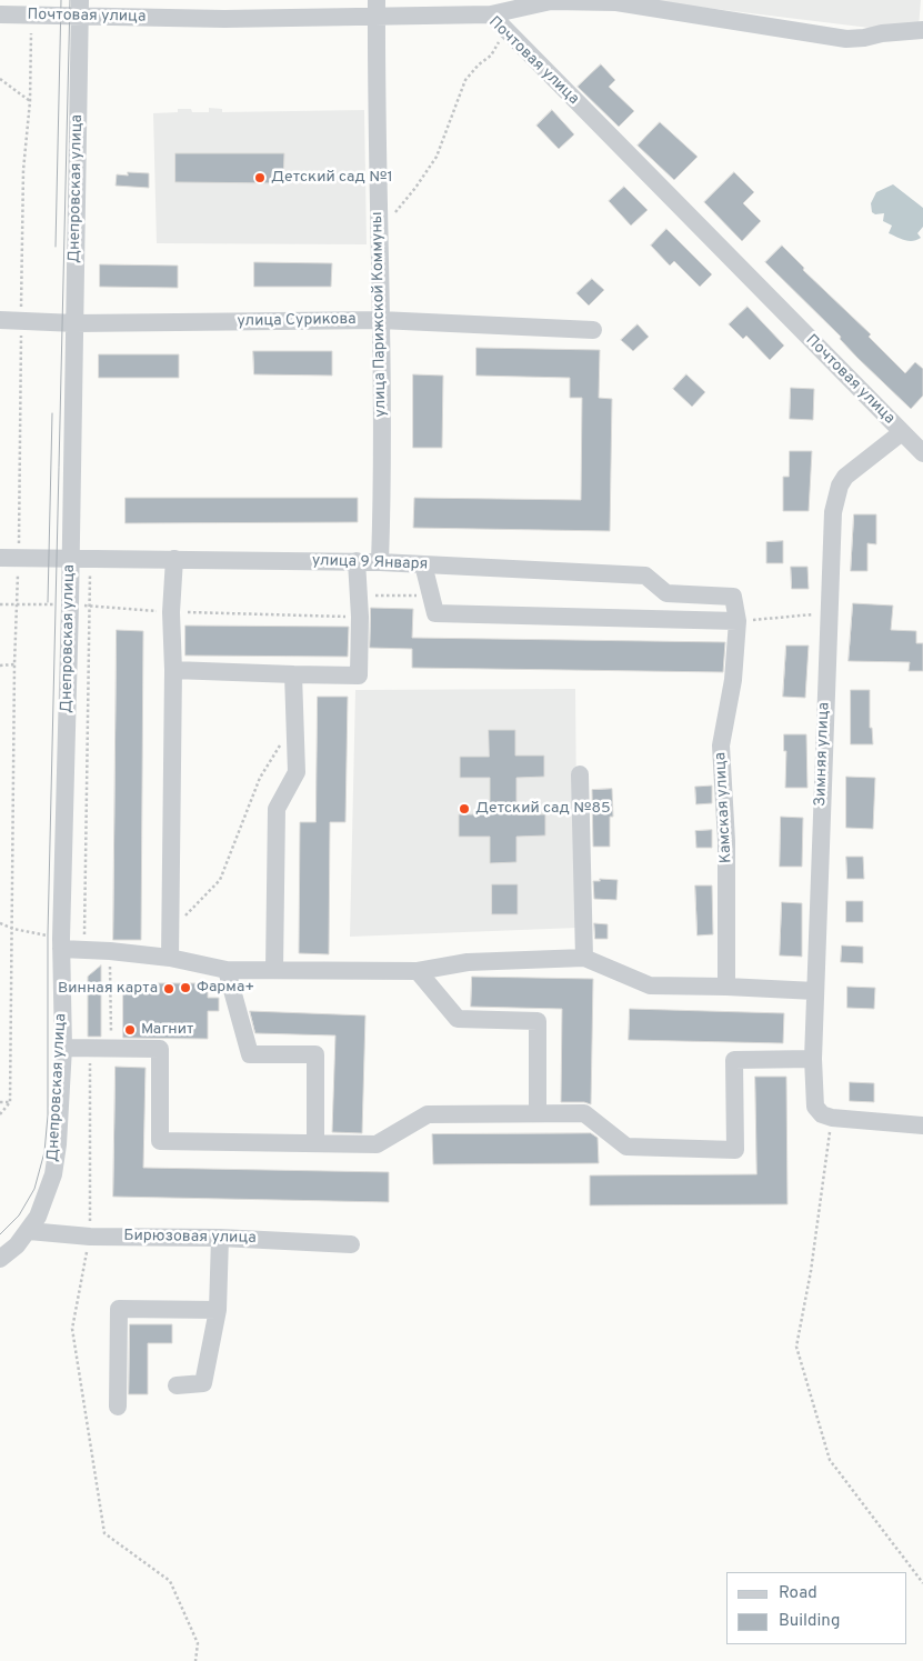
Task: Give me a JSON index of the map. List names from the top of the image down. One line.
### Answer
{"streets":{"street":["Почтовая улица","Днепровская улица","улица Парижской Коммуны","улица Сурикова","улица 9 Января","Зимняя улица","Камская улица","Бирюзовая улица"]},"crossings":[["Почтовая улица","Днепровская улица"],["Почтовая улица","улица Парижской Коммуны"],["Почтовая улица","Зимняя улица"],["Днепровская улица","улица Сурикова"],["Днепровская улица","улица 9 Января"],["Днепровская улица","Бирюзовая улица"],["улица Парижской Коммуны","улица Сурикова"],["улица Парижской Коммуны","улица 9 Января"],["улица 9 Января","Камская улица"]],"places":["Детский сад №1","Детский сад №85","Фарма+","Винная карта","Магнит"],"legend":["Road","Building"]}
